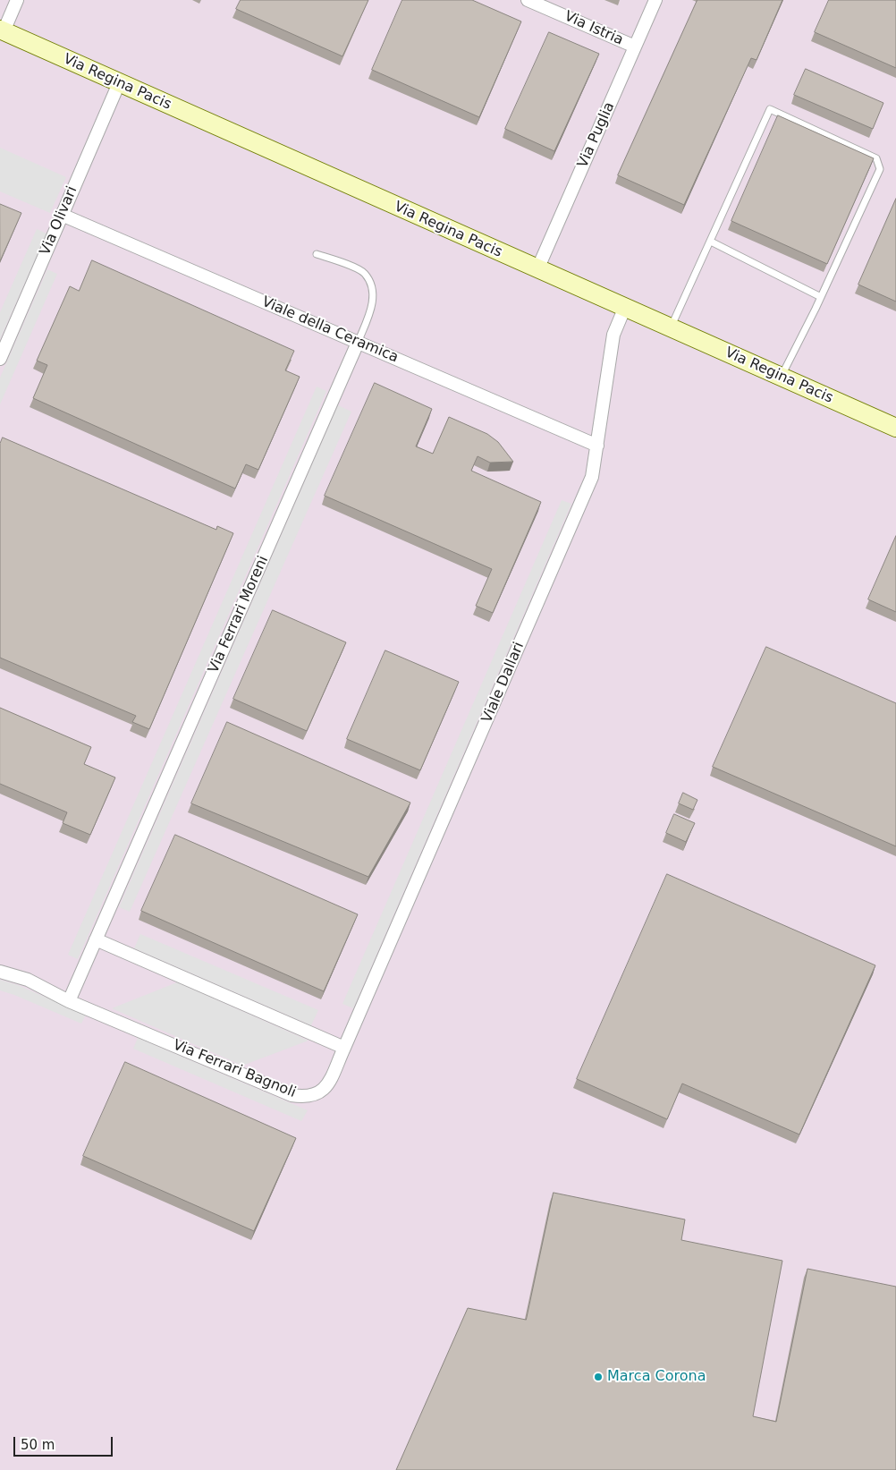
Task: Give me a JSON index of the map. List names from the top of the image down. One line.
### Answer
{"streets":{"street":["Via Istria","Via Regina Pacis","Via Puglia","Via Olivari","Viale della Ceramica","Via Ferrari Moreni","Viale Dallari","Via Ferrari Bagnoli"]},"crossings":[["Via Istria","Via Puglia"],["Via Regina Pacis","Via Puglia"],["Via Regina Pacis","Via Olivari"],["Via Regina Pacis","Viale Dallari"],["Via Olivari","Viale della Ceramica"],["Viale della Ceramica","Via Ferrari Moreni"],["Viale della Ceramica","Viale Dallari"],["Via Ferrari Moreni","Via Ferrari Bagnoli"],["Viale Dallari","Via Ferrari Bagnoli"]],"places":["Marca Corona"],"scale_bar":"50 m"}
